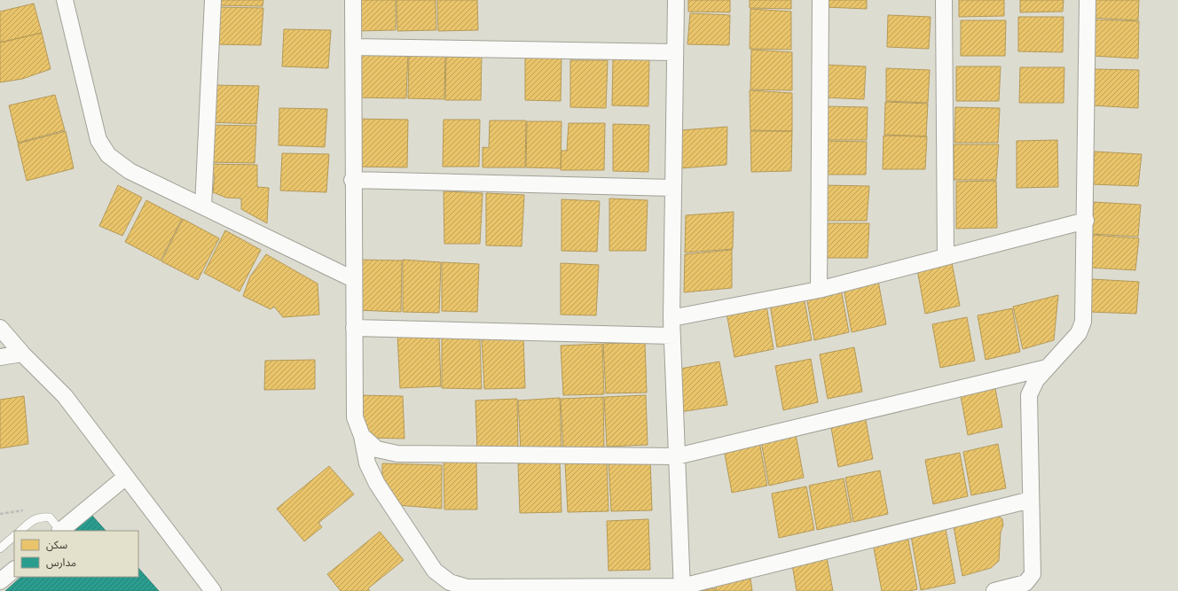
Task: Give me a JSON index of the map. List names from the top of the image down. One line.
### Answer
{"legend":["سكن","مدارس"]}
